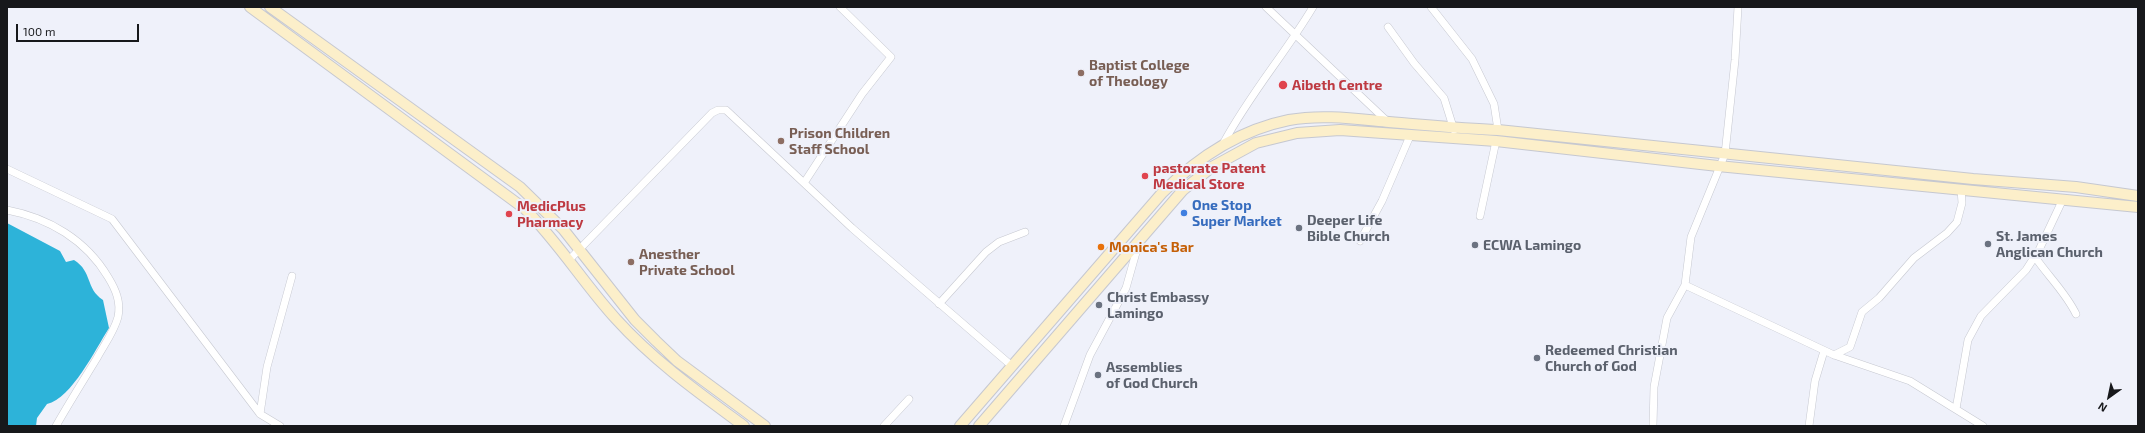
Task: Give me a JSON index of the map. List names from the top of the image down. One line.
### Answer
{"places":["Baptist College of Theology","Aibeth Centre","Prison Children Staff School","pastorate Patent Medical Store","One Stop Super Market","MedicPlus Pharmacy","Deeper Life Bible Church","St. James Anglican Church","ECWA Lamingo","Monica's Bar","Anesther Private School","Christ Embassy Lamingo","Redeemed Christian Church of God","Assemblies of God Church"],"scale_bar":"100 m","north":"bottom left"}
